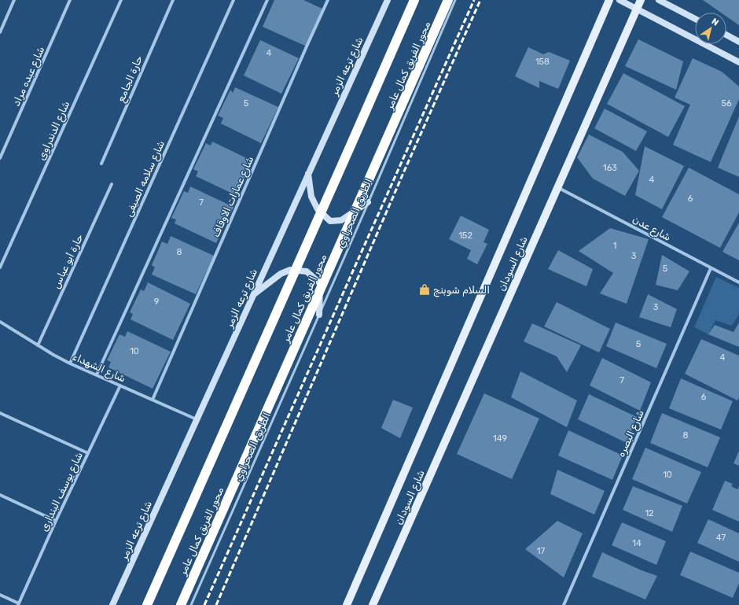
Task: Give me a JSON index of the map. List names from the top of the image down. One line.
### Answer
{"streets":{"highway":["محور الفريق كمال عامر"],"main road":["شارع السودان"],"street":["شارع ترعه الزمر","شارع عبده مراد","حارة الجامع","شارع الدندراوى","شارع سلامه الصيفى","شارع عمارات الاوقاف","شارع عدن","حارة أبو عباس","شارع الشهداء","شارع البصره","شارع يوسف البندارى"],"lane":["الطريق الصحراوي"]},"crossings":[["شارع ترعه الزمر","شارع الشهداء"],["شارع سلامه الصيفى","شارع الشهداء"],["شارع عمارات الاوقاف","شارع الشهداء"],["شارع عدن","شارع السودان"],["شارع عدن","شارع البصره"],["حارة أبو عباس","شارع الشهداء"],["شارع الشهداء","شارع يوسف البندارى"]],"places":{"shop":["السلام شوبنج"]},"house_numbers":["4","158","5","56","163","4","6","7","152","1","8","3","5","9","3","5","10","4","7","6","8","149","10","12","47","14","17"],"north":"top right"}
